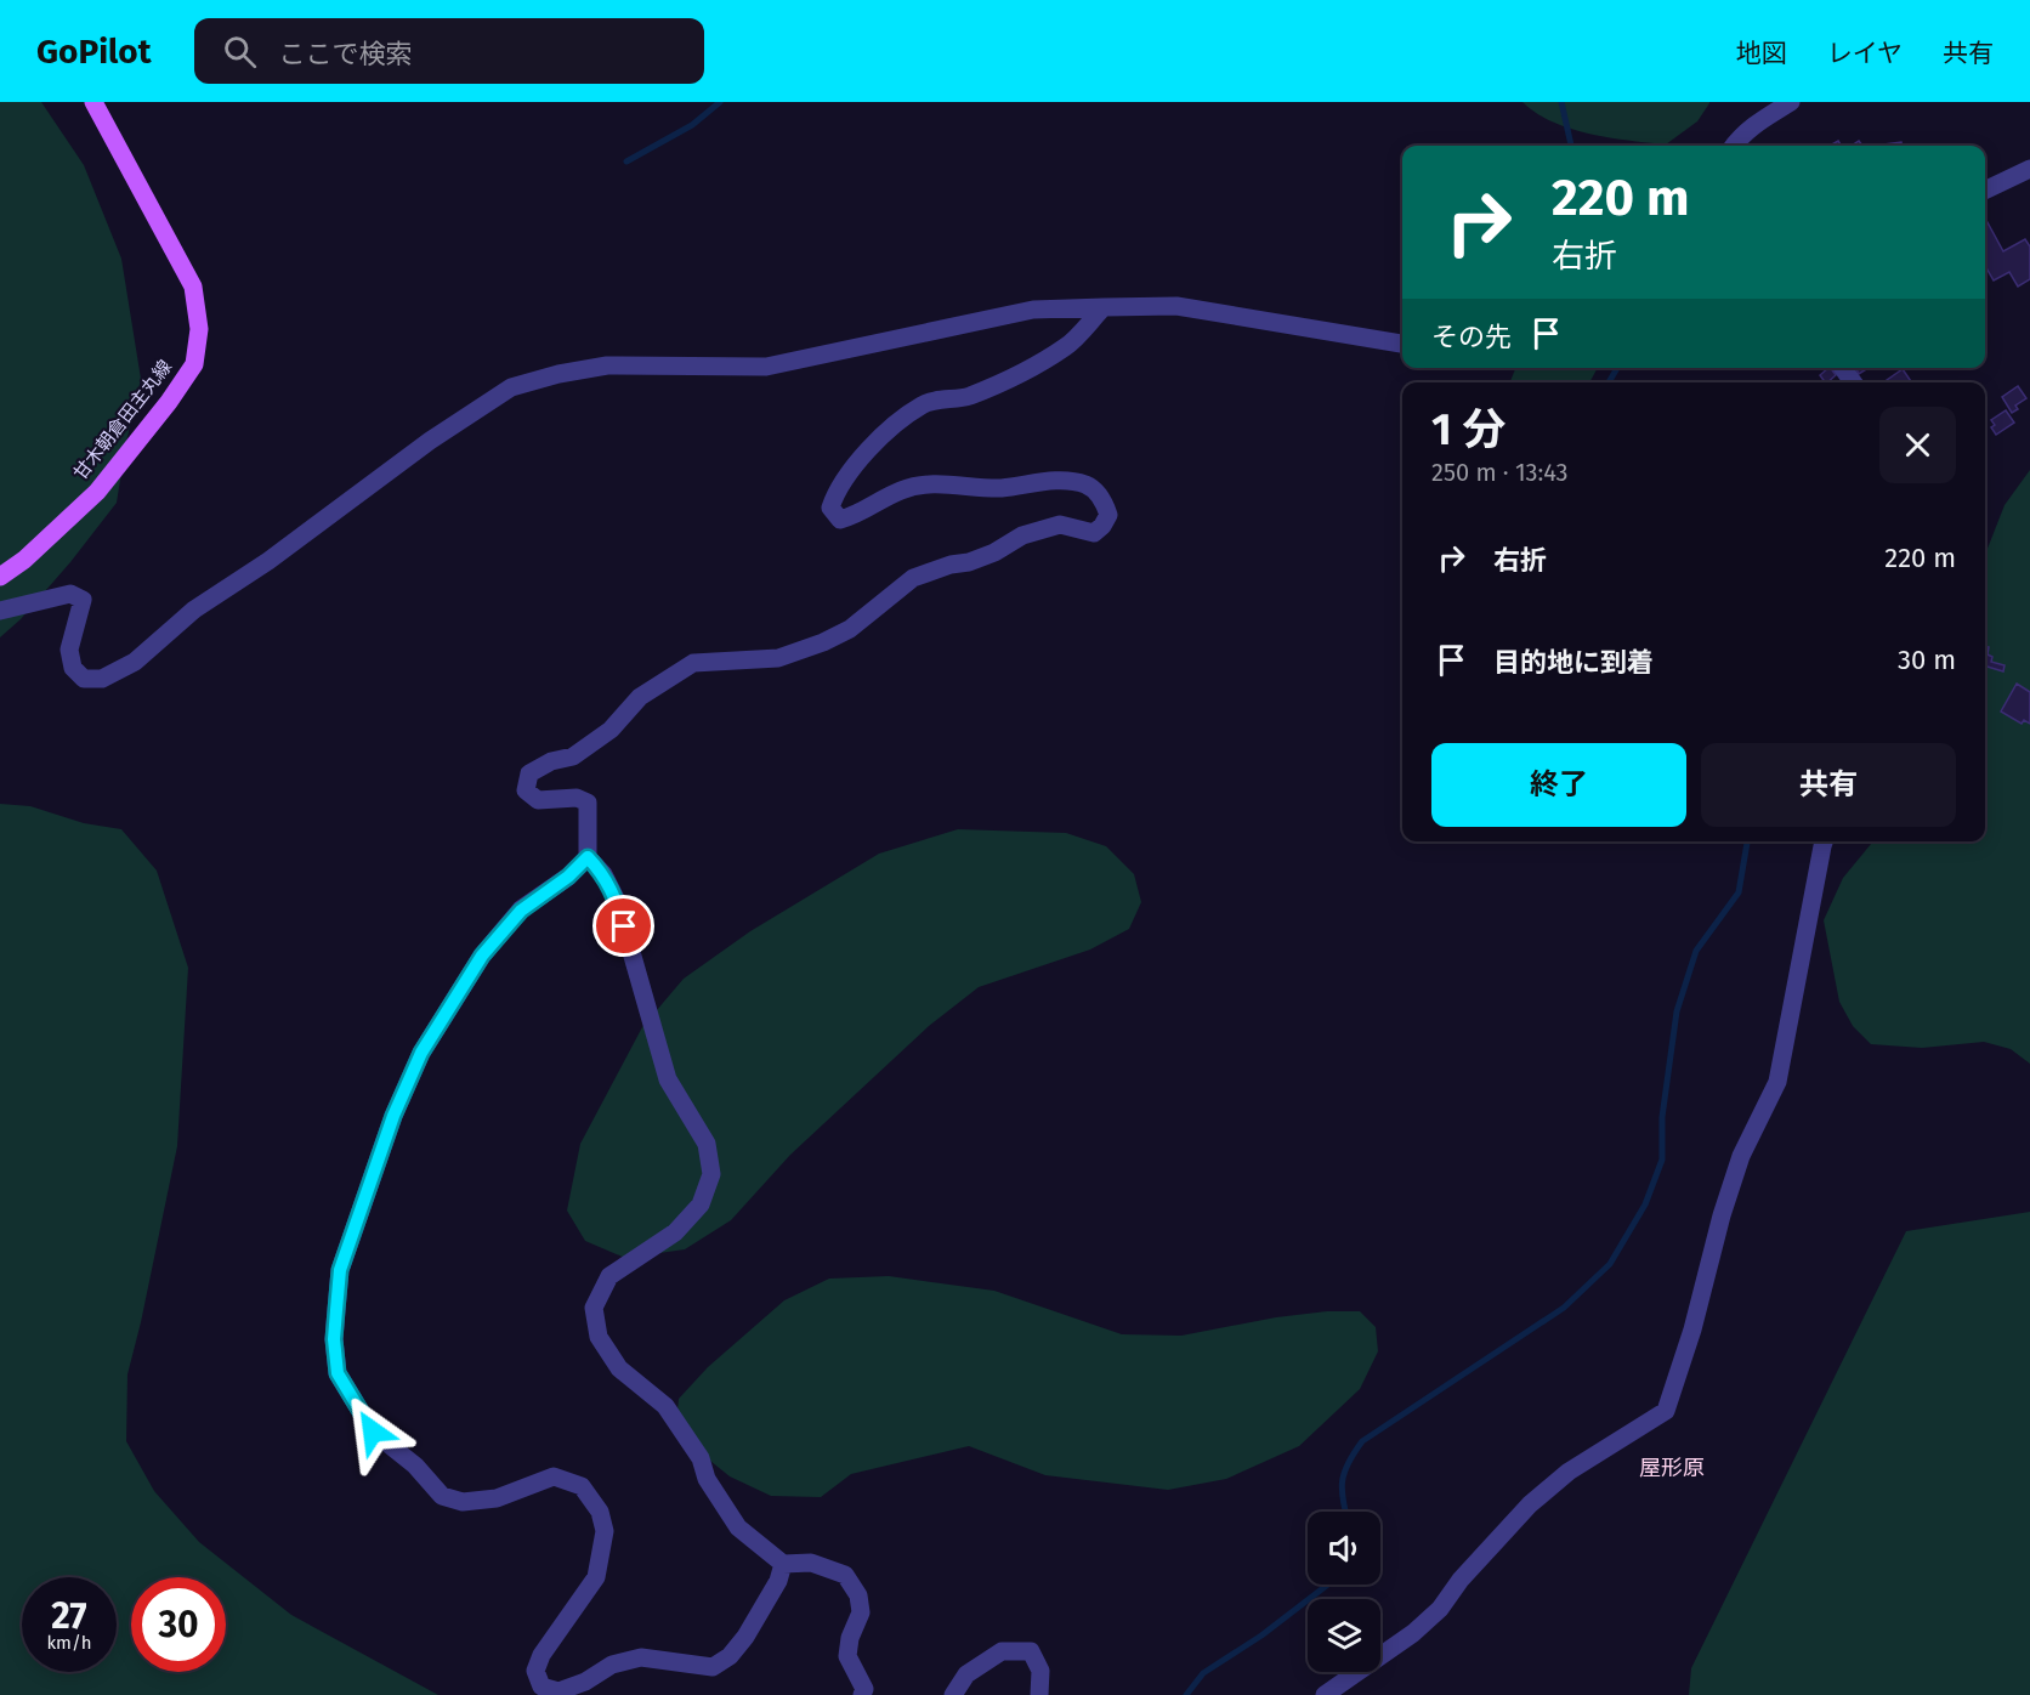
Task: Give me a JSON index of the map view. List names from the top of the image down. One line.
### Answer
{"streets":{"main road":["甘木朝倉田主丸線"]},"districts":["屋形原"],"page":{"header":"GoPilot","search":"ここで検索","nav":["地図","レイヤ","共有"],"turn":["220 m","右折"],"then":"その先","heading":["1 分","250 m · 13:43"],"list":[{"name":"右折","value":"220 m"},{"name":"目的地に到着","value":"30 m"}],"buttons":["終了","共有"],"speed":"27 km/h","limit":"30"}}
